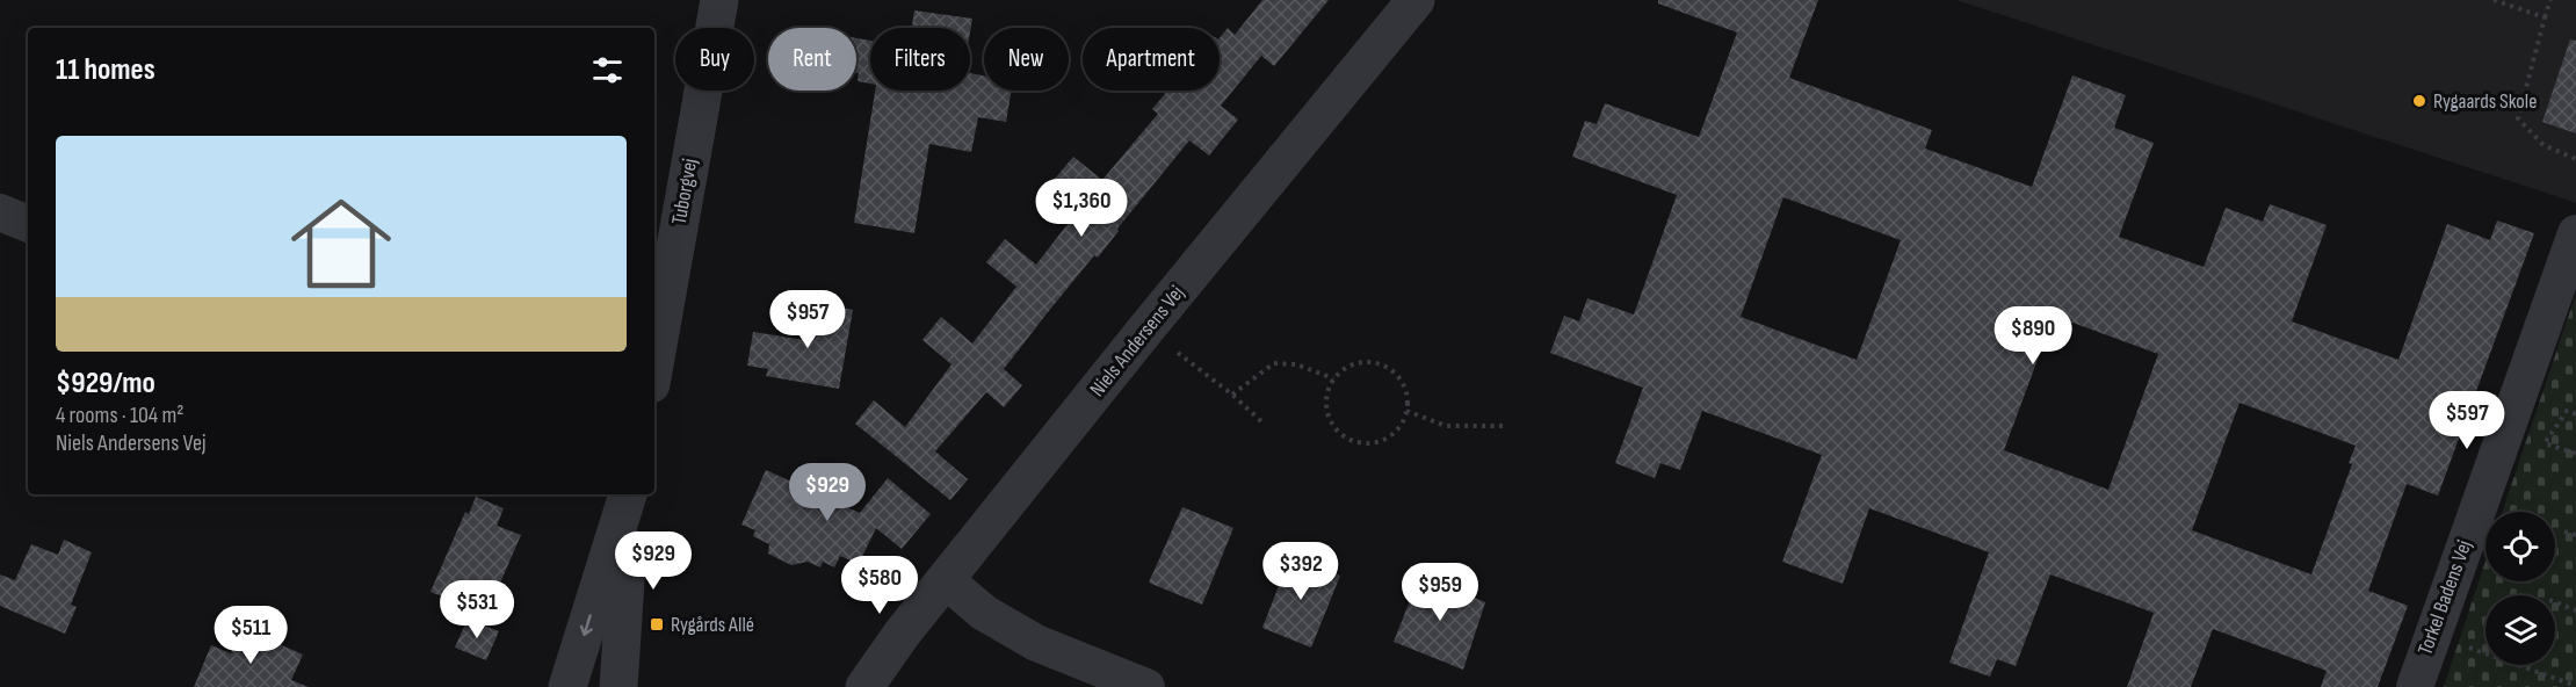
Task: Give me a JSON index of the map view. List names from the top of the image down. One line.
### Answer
{"streets":{"street":["Tuborgvej","Niels Andersens Vej","Torkel Badens Vej"]},"places":{"other":["Rygaards Skole"],"transit":["Rygårds Allé"]},"page":{"chip":["Buy","Rent","Filters","New","Apartment"],"heading":"11 homes","list":[{"name":"$929/mo","note":"4 rooms · 104 m² · Niels Andersens Vej"}],"price":["$1,360","$957","$890","$597","$929","$929","$392","$580","$959","$531","$511"]}}
